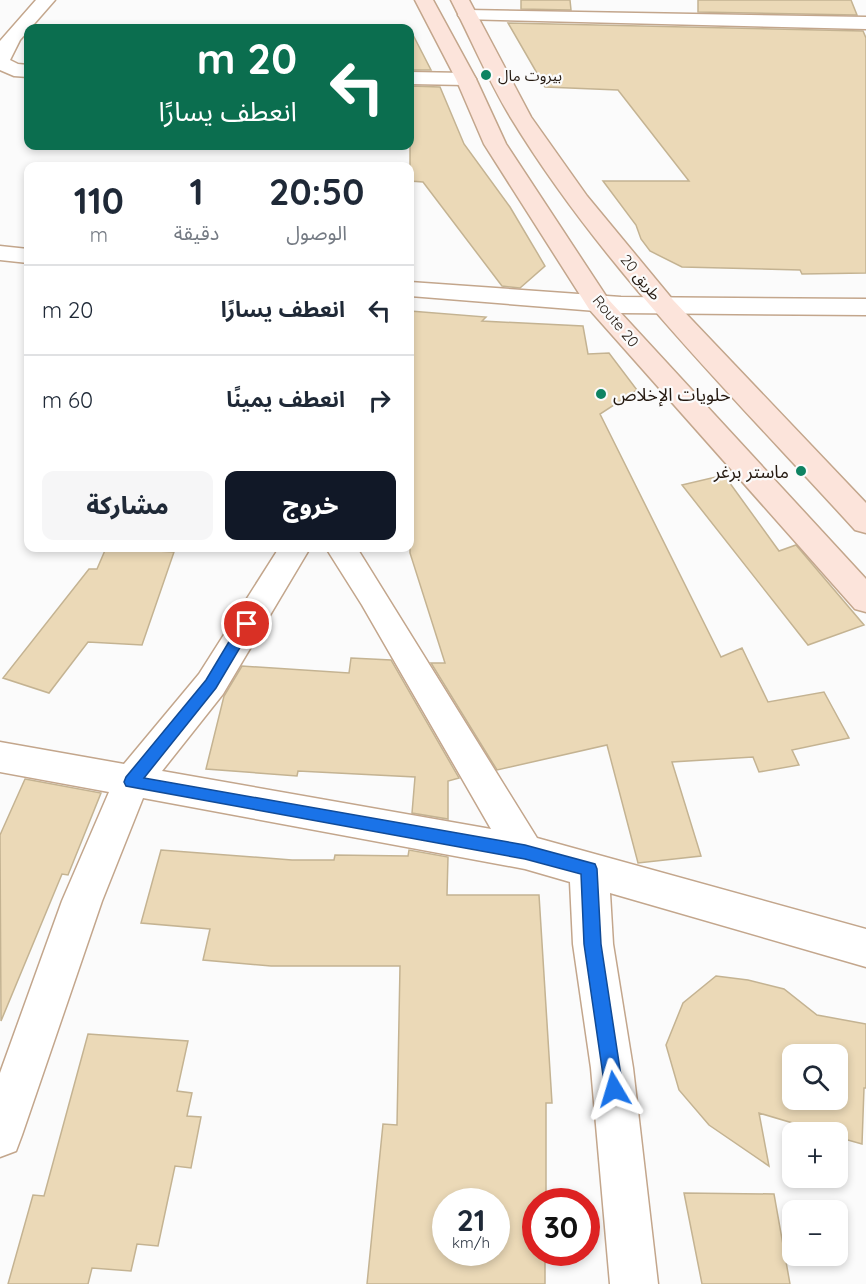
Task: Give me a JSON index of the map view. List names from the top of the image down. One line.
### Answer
{"streets":{"main road":["طريق 20","Route 20"]},"places":["بیروت مال","حلويات الإخلاص","ماستر برغر"],"page":{"turn":["20 m","انعطف يسارًا"],"eta":["20:50","الوصول","1","دقيقة","110","m"],"list":[{"name":"انعطف يسارًا","value":"20 m"},{"name":"انعطف يمينًا","value":"60 m"}],"buttons":["خروج","مشاركة"],"map_buttons":["+","−"],"speed":"21 km/h","limit":"30"}}
